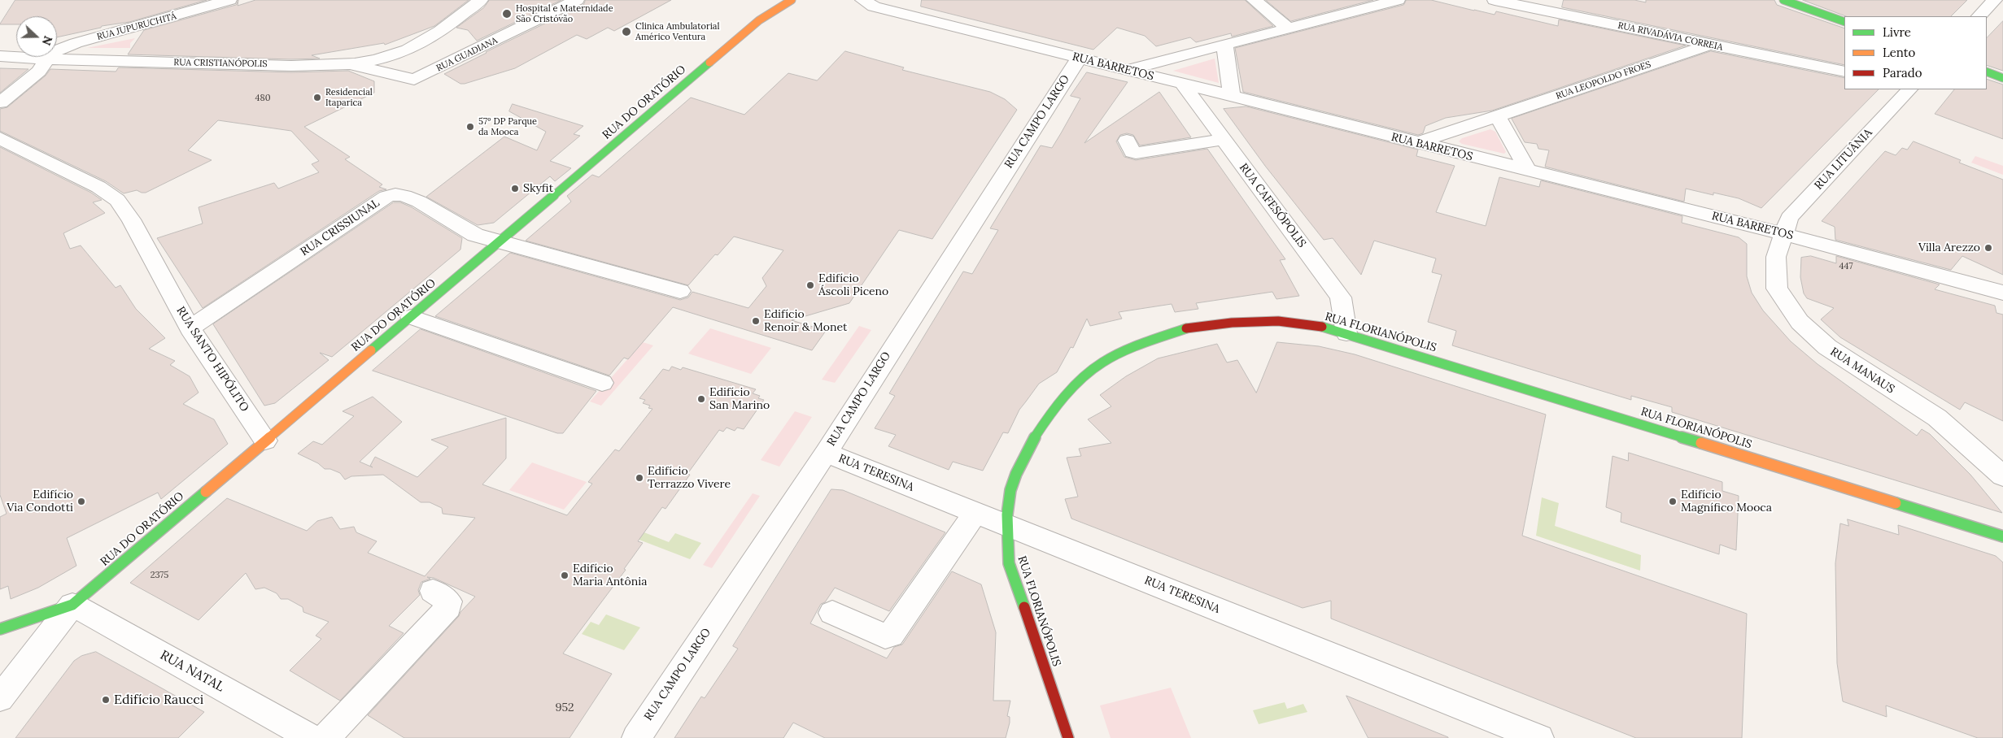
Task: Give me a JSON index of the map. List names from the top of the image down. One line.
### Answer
{"streets":{"street":["RUA JUPURUCHITÁ","RUA RIVADÁVIA CORREIA","RUA GUADIANA","RUA CRISTIANÓPOLIS","RUA BARRETOS","RUA LEOPOLDO FROES","RUA DO ORATÓRIO","RUA CAMPO LARGO","RUA LITUÂNIA","RUA CAFESÓPOLIS","RUA CRISSIUNAL","RUA FLORIANÓPOLIS","RUA SANTO HIPÓLITO","RUA MANAUS","RUA TERESINA","RUA NATAL"]},"crossings":[["RUA JUPURUCHITÁ","RUA CRISTIANÓPOLIS"],["RUA RIVADÁVIA CORREIA","RUA LEOPOLDO FROES"],["RUA GUADIANA","RUA CRISTIANÓPOLIS"],["RUA BARRETOS","RUA LEOPOLDO FROES"],["RUA BARRETOS","RUA CAMPO LARGO"],["RUA BARRETOS","RUA LITUÂNIA"],["RUA BARRETOS","RUA CAFESÓPOLIS"],["RUA BARRETOS","RUA MANAUS"],["RUA DO ORATÓRIO","RUA CRISSIUNAL"],["RUA DO ORATÓRIO","RUA SANTO HIPÓLITO"],["RUA DO ORATÓRIO","RUA NATAL"],["RUA CAMPO LARGO","RUA TERESINA"],["RUA LITUÂNIA","RUA MANAUS"],["RUA CAFESÓPOLIS","RUA FLORIANÓPOLIS"],["RUA CRISSIUNAL","RUA SANTO HIPÓLITO"],["RUA FLORIANÓPOLIS","RUA TERESINA"]],"places":["Hospital e Maternidade São Cristóvão","Clinica Ambulatorial Américo Ventura","Residencial Itaparica","57º DP Parque da Mooca","Skyfit","Villa Arezzo","Edifício Áscoli Piceno","Edifício Renoir & Monet","Edifício San Marino","Edifício Terrazzo Vivere","Edifício Via Condotti","Edifício Magnífico Mooca","Edifício Maria Antônia","Edifício Raucci"],"house_numbers":["480","447","2375","952"],"legend":["Livre","Lento","Parado"],"north":"right"}
